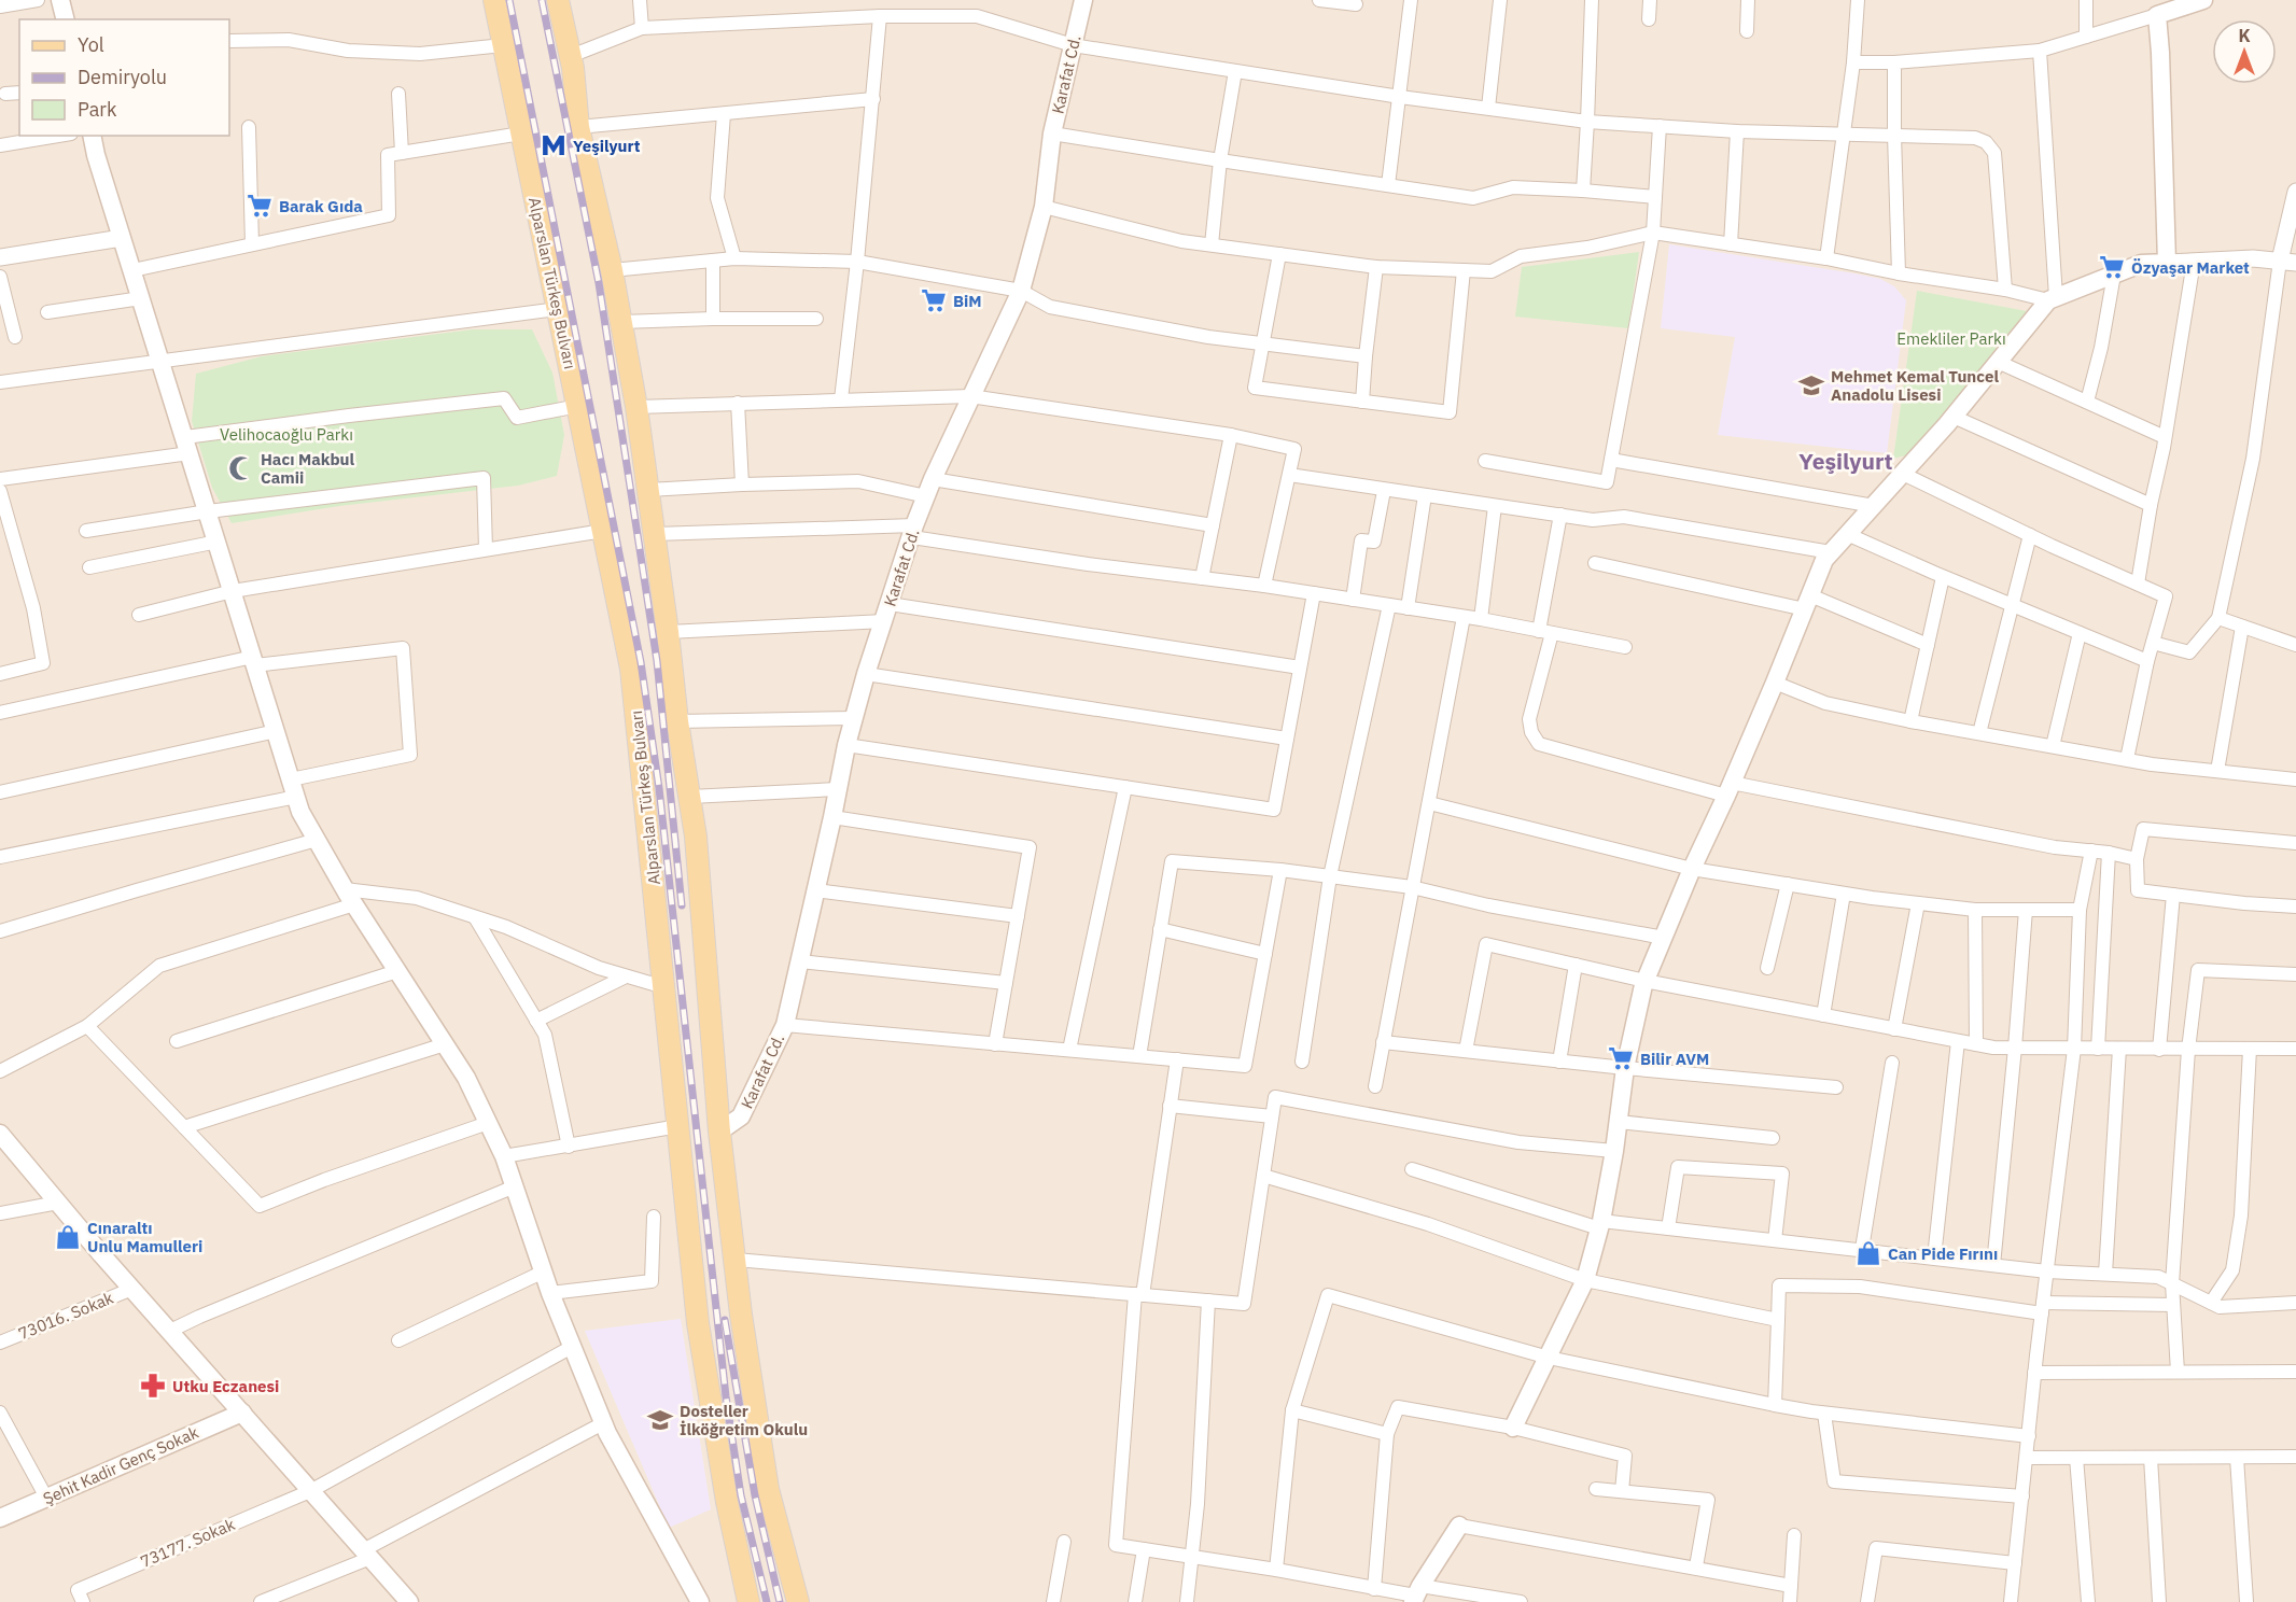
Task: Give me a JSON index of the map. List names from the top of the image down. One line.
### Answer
{"streets":{"main road":["Karafat Cd.","Alparslan Türkeş Bulvarı","Şehit Kadir Genç Sokak"],"street":["73016. Sokak","73177. Sokak"]},"districts":["Yeşilyurt"],"parks":["Emekliler Parkı","Velihocaoğlu Parkı"],"places":{"metro station":["Yeşilyurt"],"supermarket":["Barak Gıda","Özyaşar Market","BiM","Bilir AVM"],"school or university":["Mehmet Kemal Tuncel Anadolu Lisesi","Dosteller İlköğretim Okulu"],"mosque":["Hacı Makbul Camii"],"shop":["Cınaraltı Unlu Mamulleri","Can Pide Fırını"],"pharmacy":["Utku Eczanesi"]},"legend":["Yol","Demiryolu","Park"],"north":"top"}
